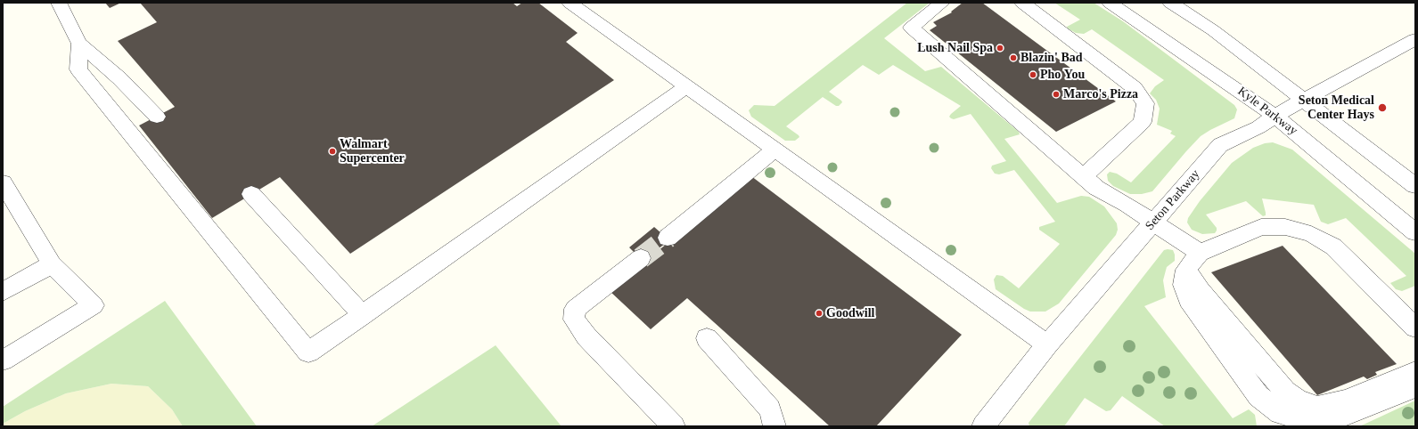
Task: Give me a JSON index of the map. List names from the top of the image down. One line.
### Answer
{"streets":{"street":["Kyle Parkway","Seton Parkway"]},"crossings":[["Kyle Parkway","Seton Parkway"]],"places":["Lush Nail Spa","Blazin' Bad","Pho You","Marco's Pizza","Seton Medical Center Hays","Walmart Supercenter","Goodwill"]}
